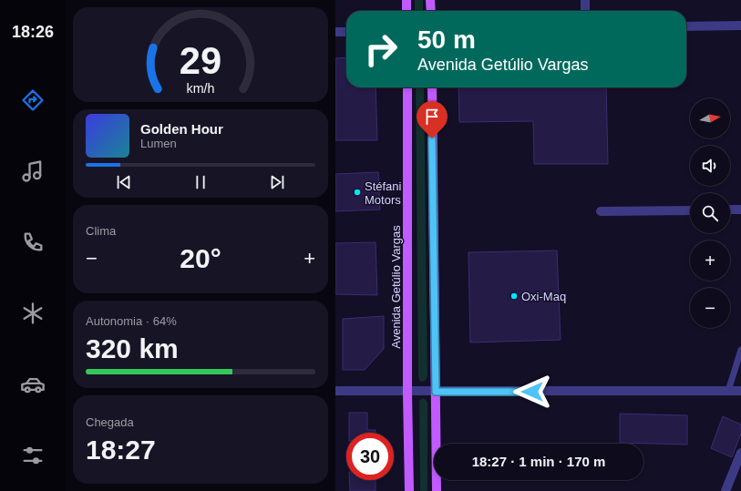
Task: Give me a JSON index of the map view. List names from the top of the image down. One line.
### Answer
{"streets":{"main road":["Avenida Getúlio Vargas"]},"places":["Stéfani Motors","Oxi-Maq"],"north":"right","page":{"tabs":"18:26","turn":["50 m","Avenida Getúlio Vargas"],"map_buttons":["+","−"],"song":["Golden Hour","Lumen"],"tile":["Clima",["Autonomia · 64%","320 km"],["Chegada","18:27"]],"heat":["−","20°","+"],"limit":"30","trip":"18:27 · 1 min · 170 m","gauge":["29","km/h"]}}
